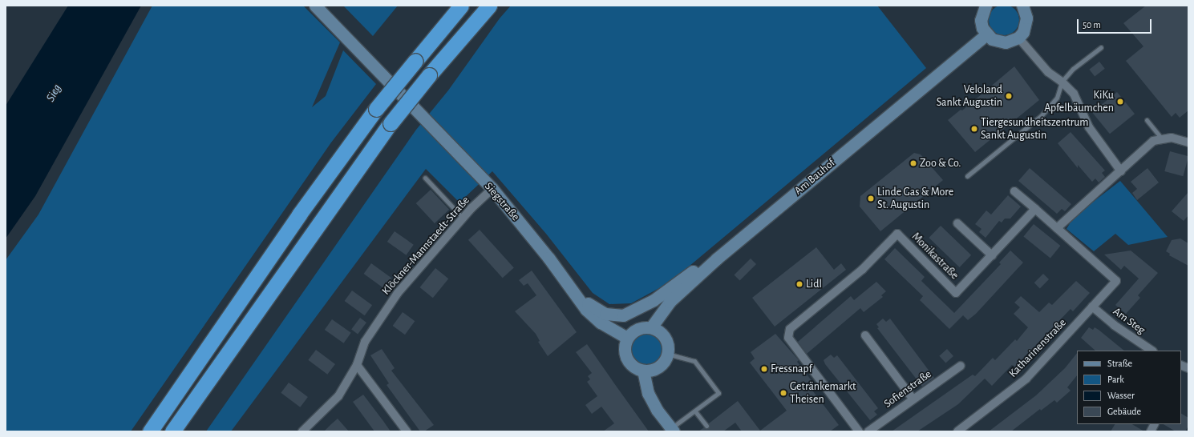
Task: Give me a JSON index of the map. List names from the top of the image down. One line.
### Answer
{"streets":{"main road":["Am Bauhof","Siegstraße"],"street":["Klöckner-Mannstaedt-Straße","Monikastraße","Am Steg","Katharinenstraße","Sofienstraße"]},"crossings":[["Am Bauhof","Siegstraße"],["Siegstraße","Klöckner-Mannstaedt-Straße"],["Am Steg","Katharinenstraße"]],"water":["Sieg"],"places":["Veloland Sankt Augustin","KiKu Apfelbäumchen","Tiergesundheitszentrum Sankt Augustin","Zoo & Co.","Linde Gas & More St. Augustin","Lidl","Fressnapf","Getränkemarkt Theisen"],"legend":["Straße","Park","Wasser","Gebäude"],"scale_bar":"50 m"}
